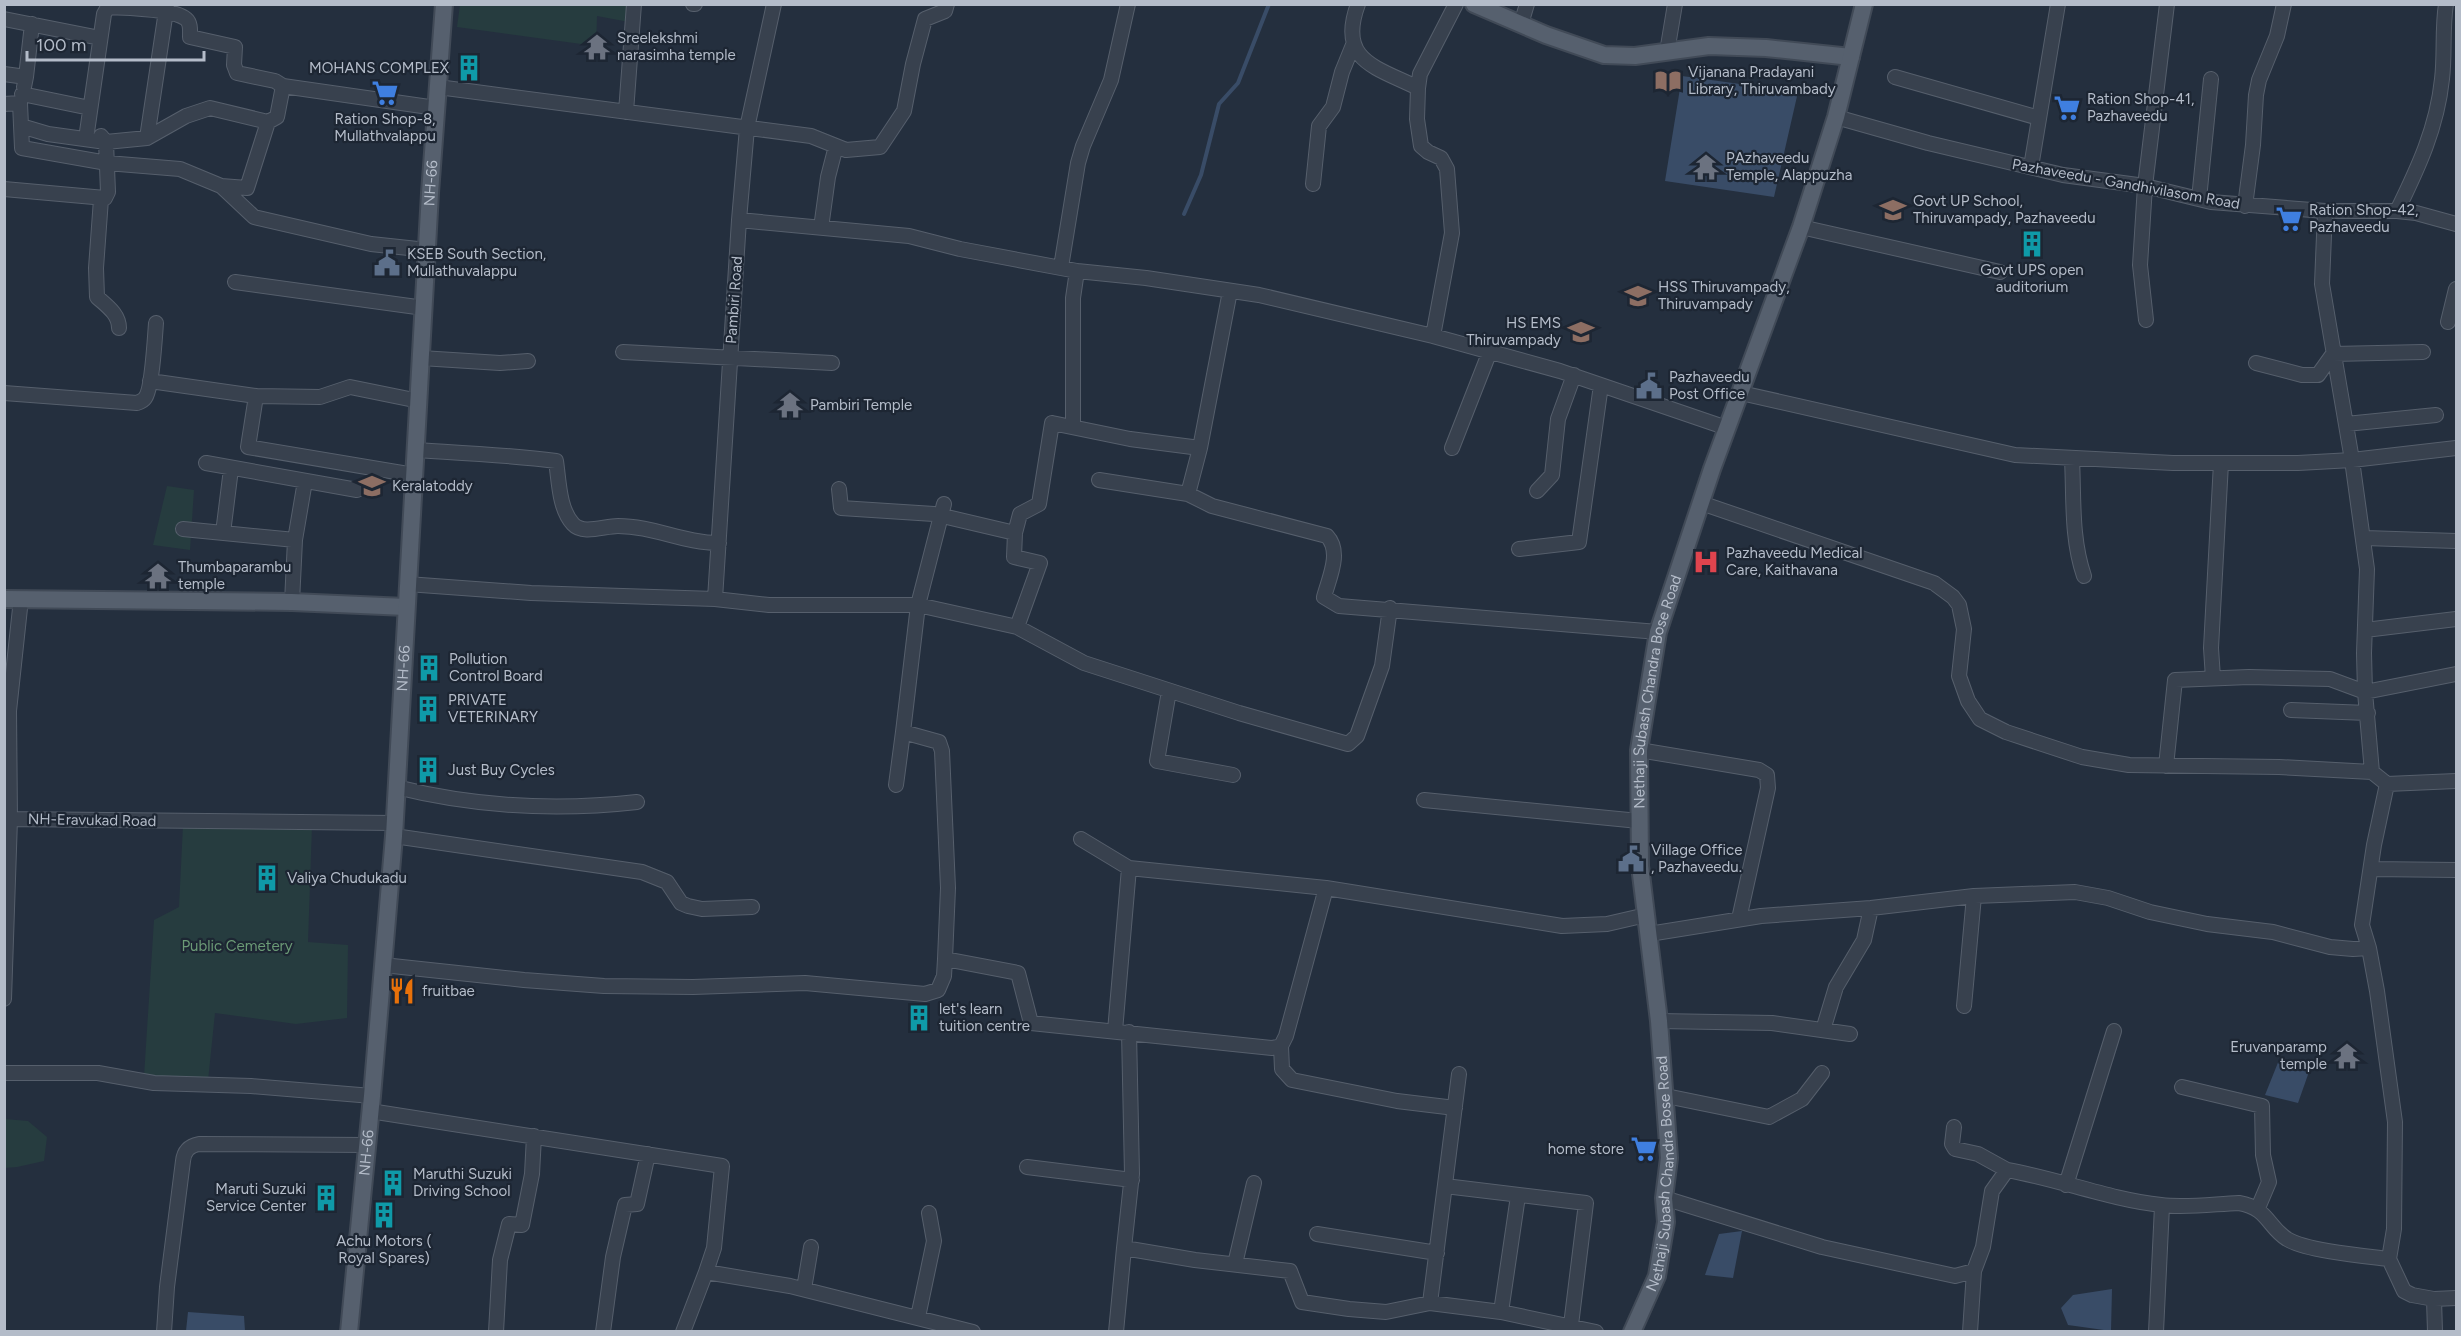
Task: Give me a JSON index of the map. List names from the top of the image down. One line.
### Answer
{"streets":{"main road":["NH-66","Nethaji Subash Chandra Bose Road"],"street":["Pazhaveedu - Gandhivilasom Road","Pambiri Road","NH-Eravukad Road"]},"crossings":[["NH-66","NH-Eravukad Road"],["Pazhaveedu - Gandhivilasom Road","Nethaji Subash Chandra Bose Road"]],"parks":["Public Cemetery"],"places":{"temple":["Sreelekshmi narasimha temple","PAzhaveedu Temple, Alappuzha","Pambiri Temple","Thumbaparambu temple","Eruvanparamp temple"],"building":["MOHANS COMPLEX","Govt UPS open auditorium","Pollution Control Board","PRIVATE VETERINARY","Just Buy Cycles","Valiya Chudukadu","let's learn tuition centre","Maruthi Suzuki Driving School","Maruti Suzuki Service Center","Achu Motors ( Royal Spares)"],"library":["Vijanana Pradayani Library, Thiruvambady"],"supermarket":["Ration Shop-8, Mullathvalappu","Ration Shop-41, Pazhaveedu","Ration Shop-42, Pazhaveedu","home store"],"school or university":["Govt UP School, Thiruvampady, Pazhaveedu","HSS Thiruvampady, Thiruvampady","HS EMS Thiruvampady","Keralatoddy"],"public building":["KSEB South Section, Mullathuvalappu","Pazhaveedu Post Office","Village Office , Pazhaveedu."],"hospital":["Pazhaveedu Medical Care, Kaithavana"],"restaurant":["fruitbae"]},"scale_bar":"100 m"}
